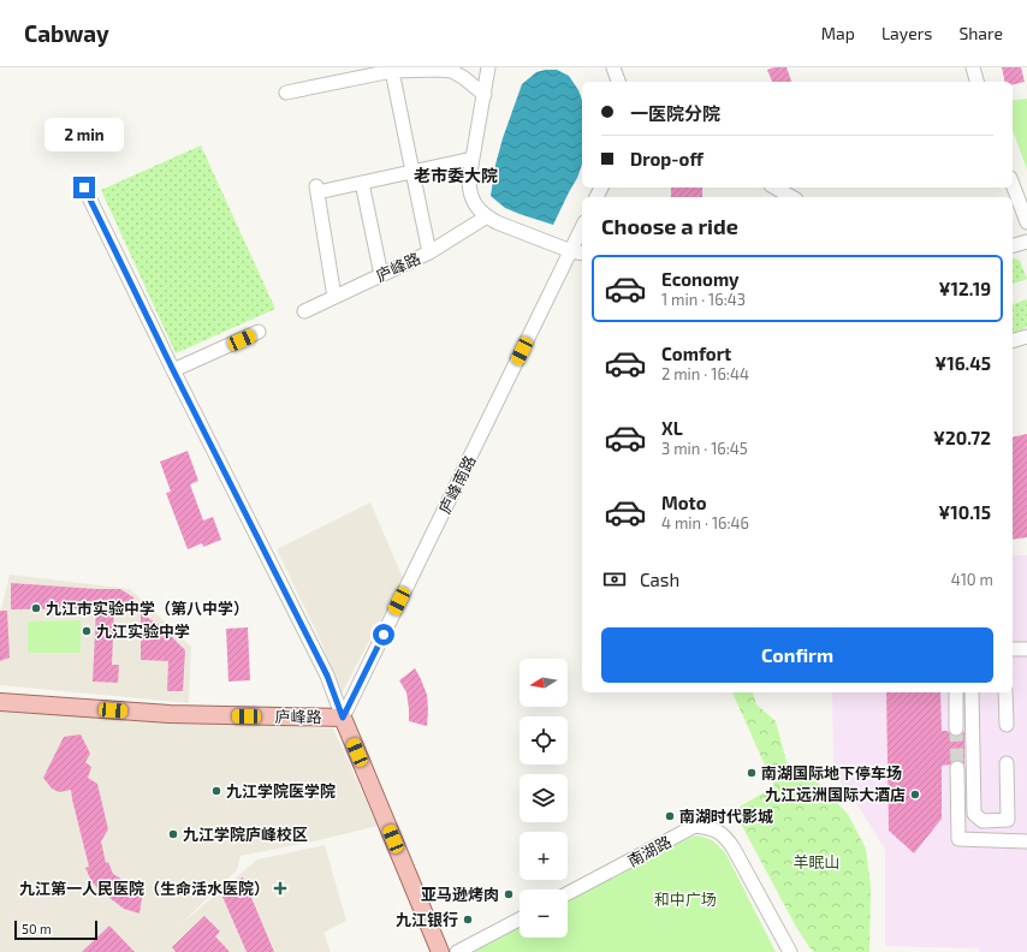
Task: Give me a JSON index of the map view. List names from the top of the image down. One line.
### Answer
{"streets":{"main road":["庐峰路"],"street":["庐峰南路","南湖路"]},"crossings":[["庐峰路","庐峰南路"]],"districts":["老市委大院"],"parks":["羊眠山","和中广场"],"places":{"other":["九江市实验中学（第八中学）","九江实验中学","南湖国际地下停车场","九江学院医学院","九江远洲国际大酒店","南湖时代影城","九江学院庐峰校区","亚马逊烤肉","九江银行"],"health":["九江第一人民医院（生命活水医院）"]},"scale_bar":"50 m","north":"left","page":{"header":"Cabway","nav":["Map","Layers","Share"],"banner":["一医院分院","Drop-off"],"bubble":"2 min","heading":"Choose a ride","list":[{"name":"Economy","note":"1 min · 16:43","value":"¥12.19"},{"name":"Comfort","note":"2 min · 16:44","value":"¥16.45"},{"name":"XL","note":"3 min · 16:45","value":"¥20.72"},{"name":"Moto","note":"4 min · 16:46","value":"¥10.15"}],"pay":["Cash","410 m"],"buttons":"Confirm","map_buttons":["+","−"],"scale":"50 m"}}
